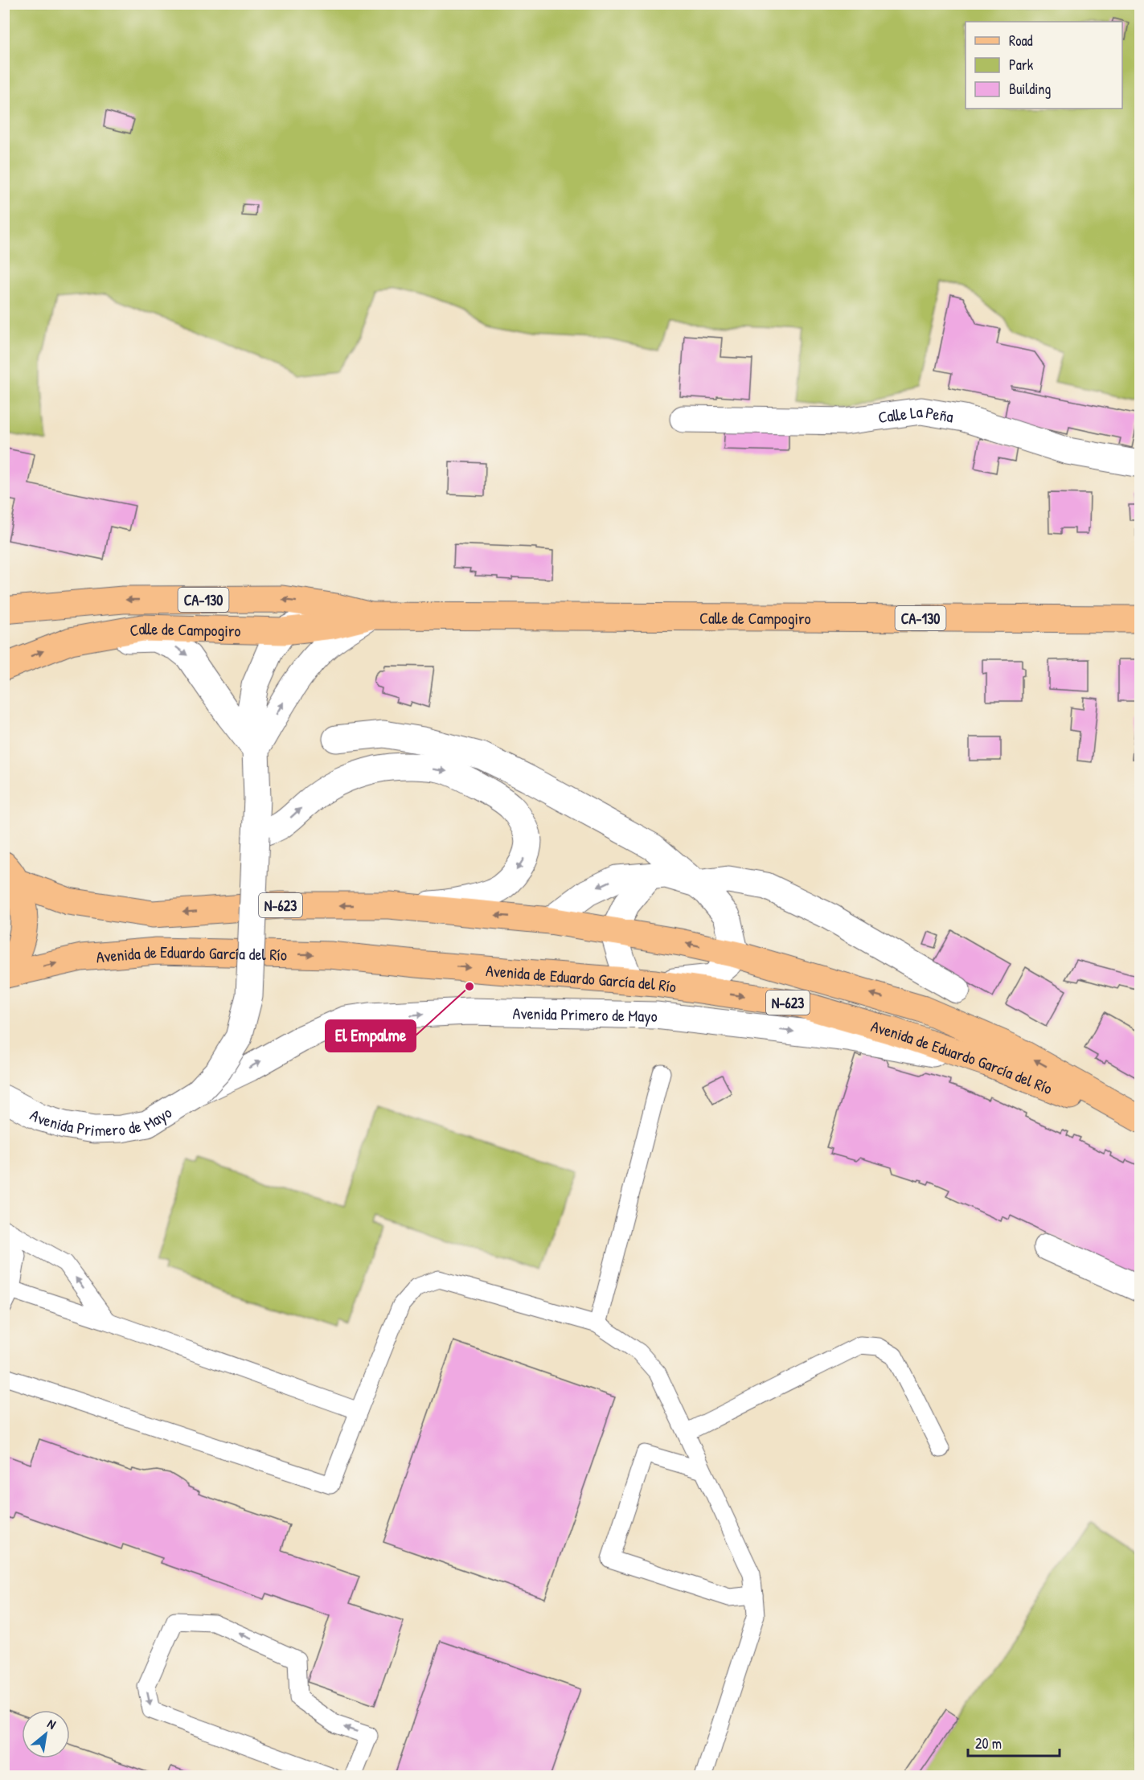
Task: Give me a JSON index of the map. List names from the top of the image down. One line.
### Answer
{"streets":{"main road":["CA-130","Calle de Campogiro","N-623","Avenida de Eduardo García del Río"],"street":["Calle La Peña","Avenida Primero de Mayo"]},"crossings":[["Calle de Campogiro","Avenida Primero de Mayo"],["N-623","Avenida de Eduardo García del Río"],["Avenida de Eduardo García del Río","Avenida Primero de Mayo"]],"places":["El Empalme"],"legend":["Road","Park","Building"],"scale_bar":"20 m","north":"top right"}
